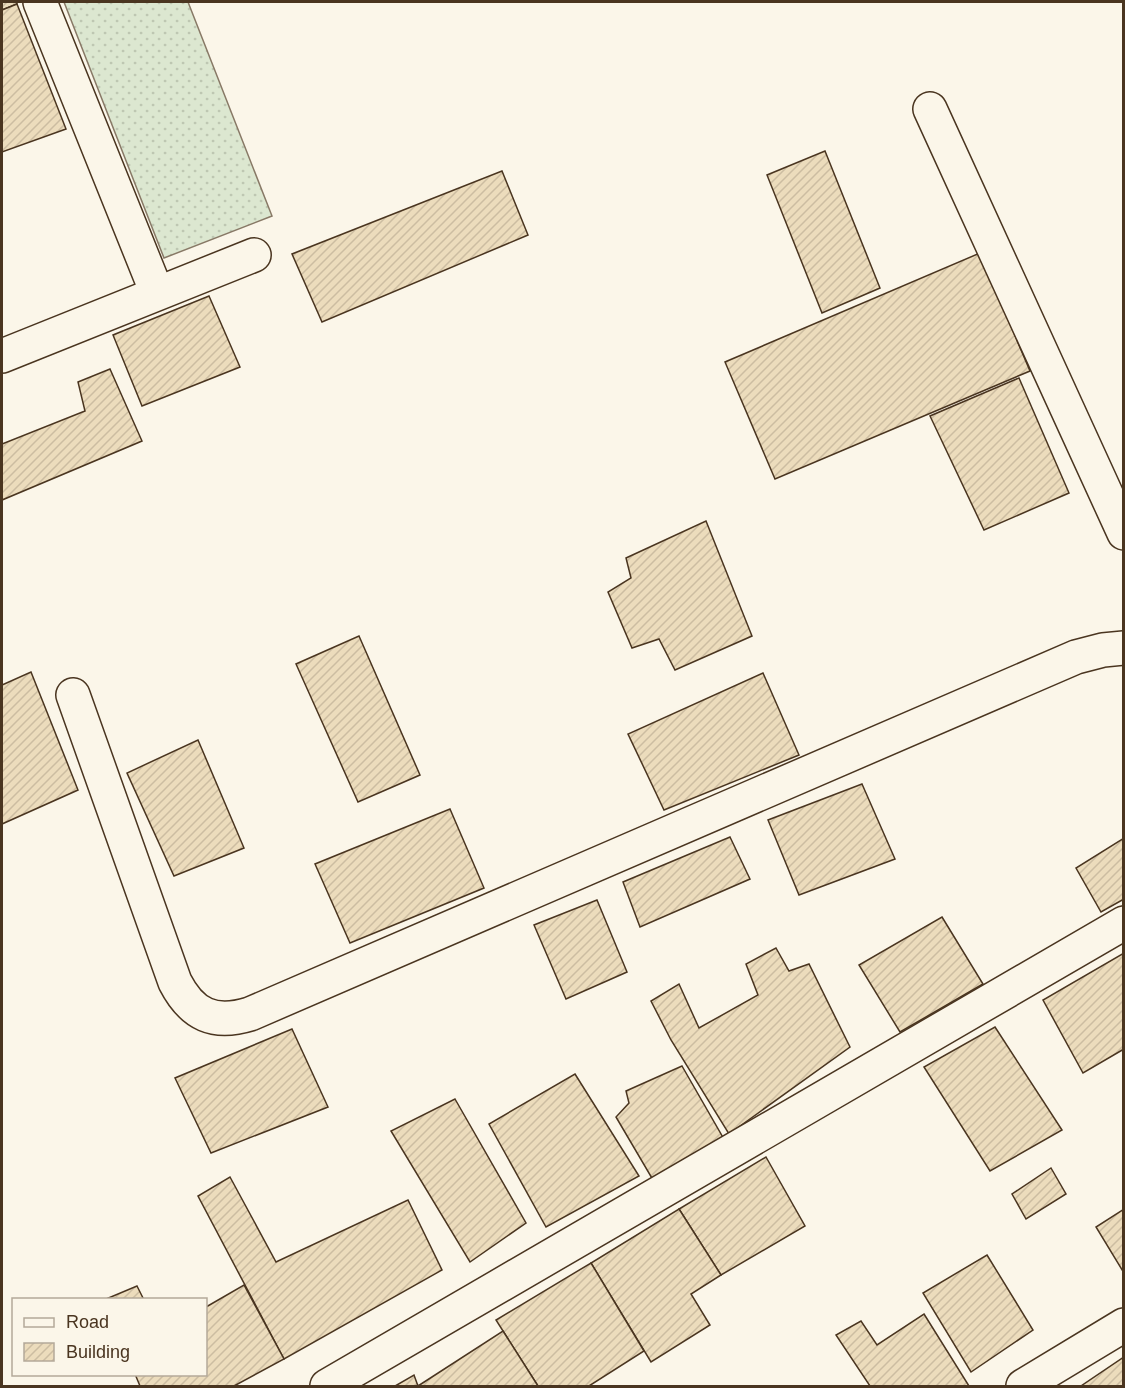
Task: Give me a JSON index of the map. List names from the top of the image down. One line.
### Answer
{"legend":["Road","Building"]}
